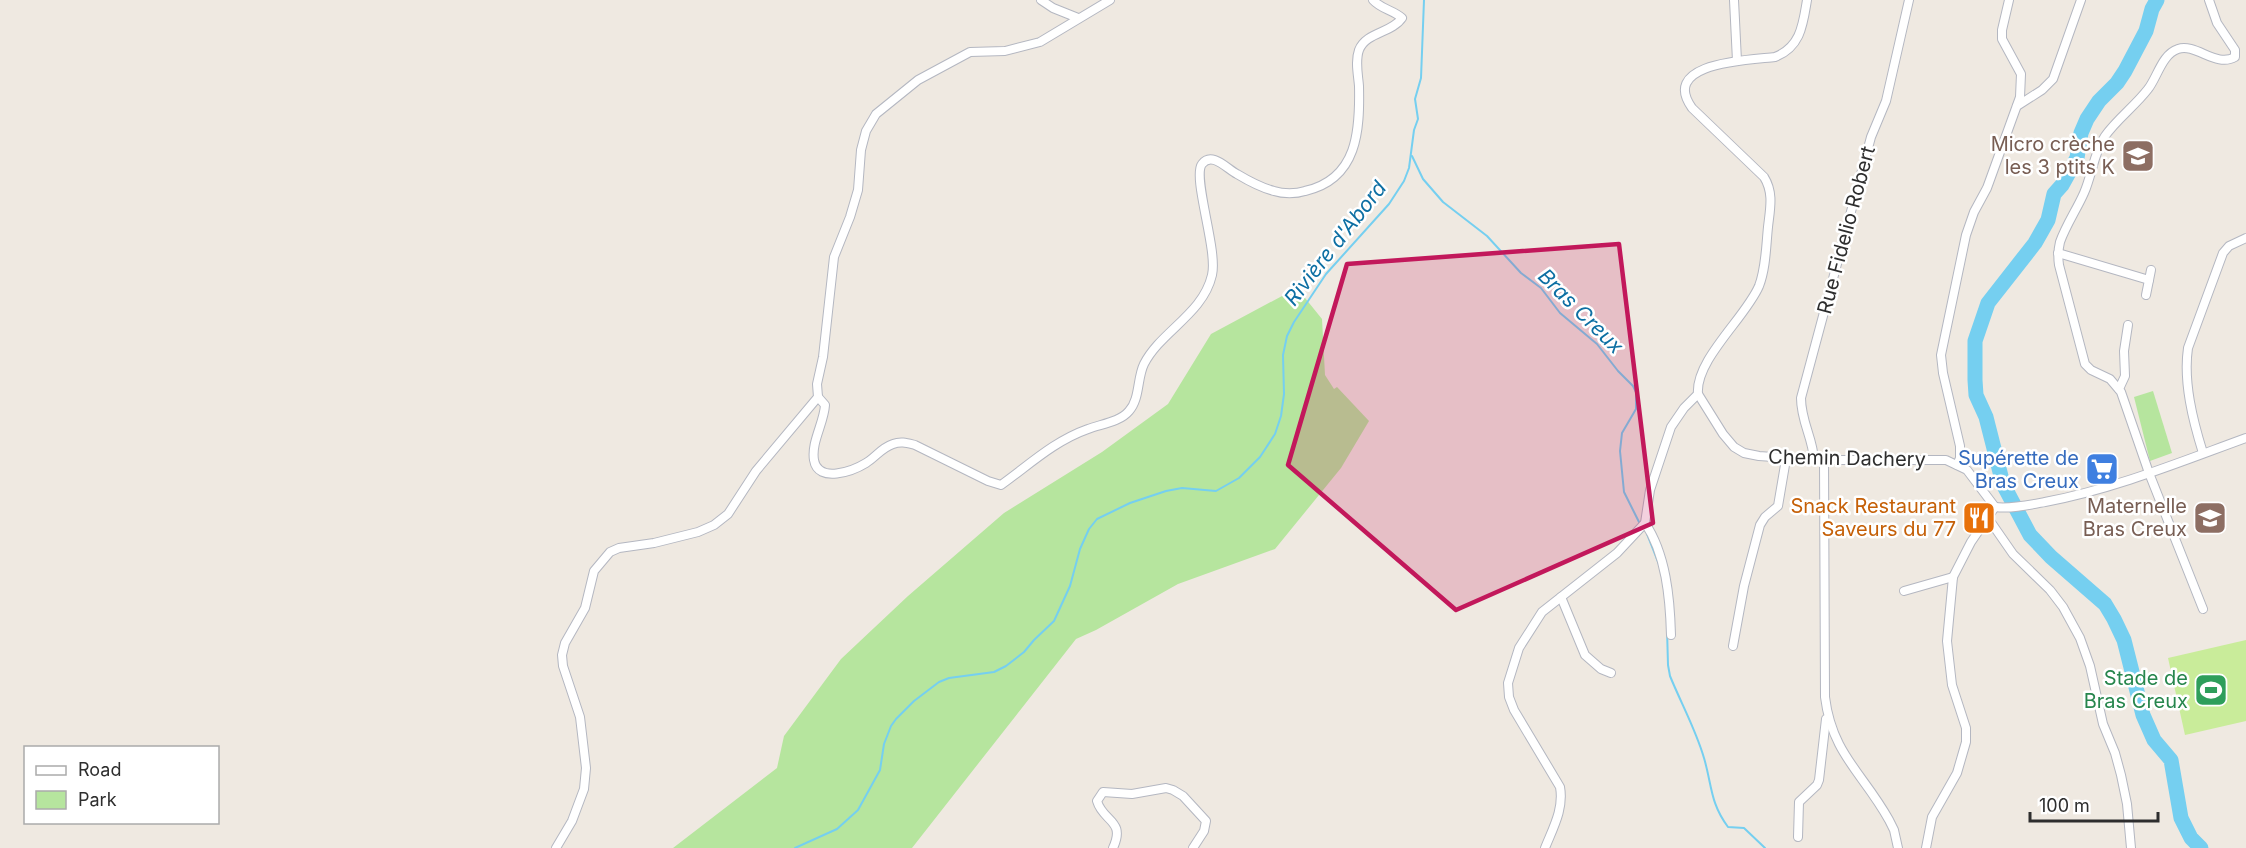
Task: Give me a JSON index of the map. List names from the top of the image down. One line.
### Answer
{"streets":{"street":["Rue Fidelio Robert","Chemin Dachery"]},"crossings":[["Rue Fidelio Robert","Chemin Dachery"]],"water":["Rivière d'Abord","Bras Creux"],"places":{"school or university":["Micro crèche les 3 ptits K","Maternelle Bras Creux"],"supermarket":["Supérette de Bras Creux"],"restaurant":["Snack Restaurant Saveurs du 77"],"sports":["Stade de Bras Creux"]},"legend":["Road","Park"],"scale_bar":"100 m"}
